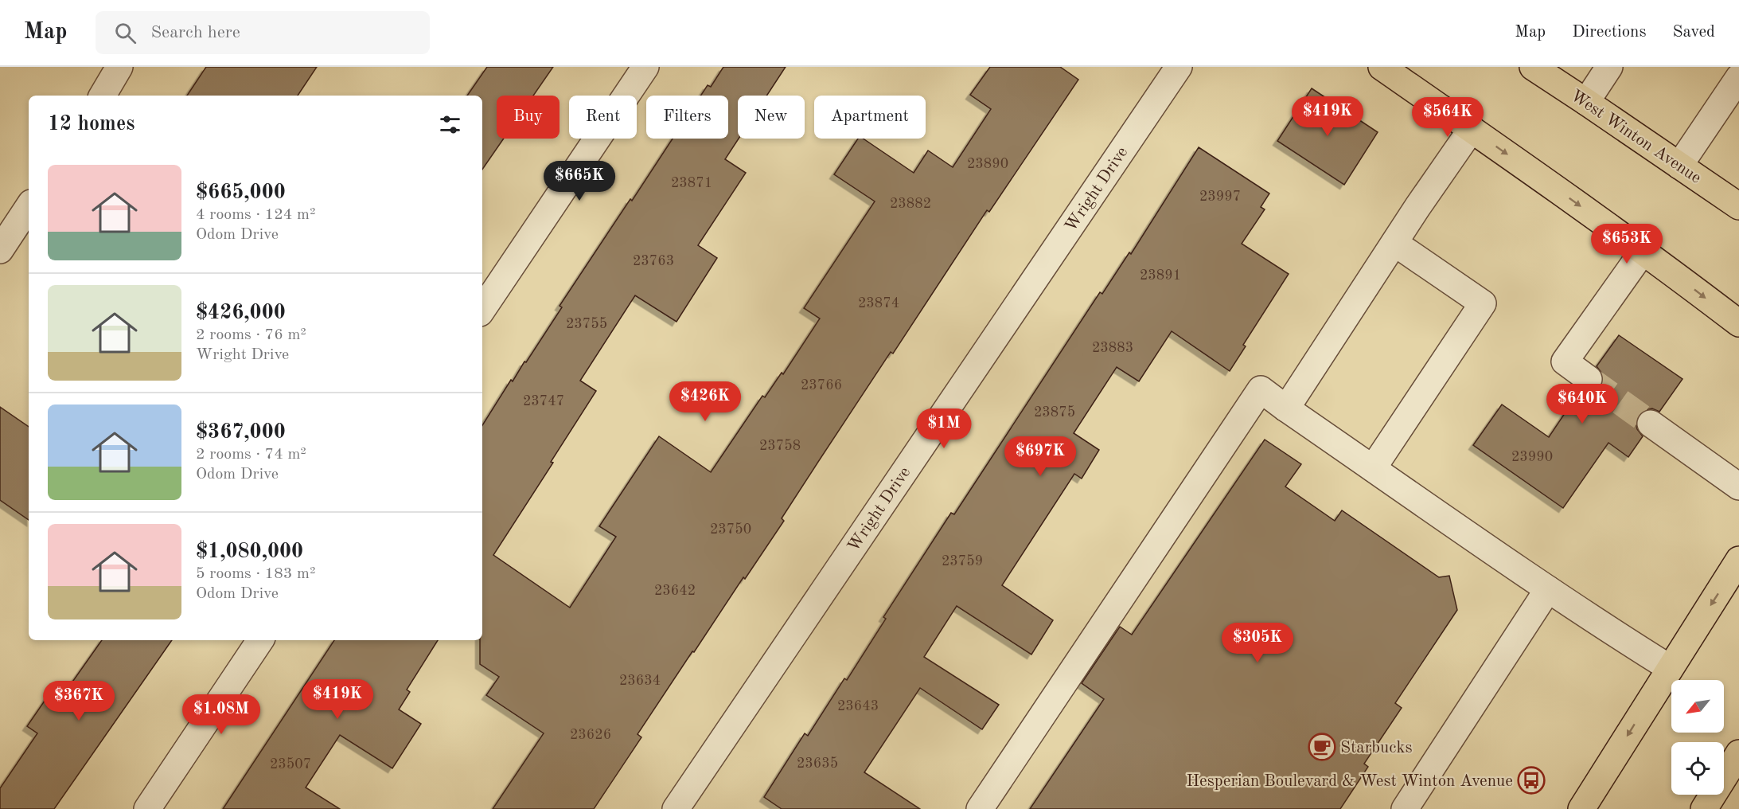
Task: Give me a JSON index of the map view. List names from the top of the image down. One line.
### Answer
{"streets":{"main road":["West Winton Avenue"],"street":["Wright Drive"]},"places":{"cafe":["Starbucks"],"bus stop":["Hesperian Boulevard & West Winton Avenue"]},"house_numbers":["23890","23871","23997","23882","23763","23891","23874","23755","23883","23766","23747","23875","23758","23990","23750","23759","23642","23634","23643","23626","23635","23507"],"north":"bottom left","page":{"header":"Map","search":"Search here","nav":["Map","Directions","Saved"],"chip":["Buy","Rent","Filters","New","Apartment"],"heading":"12 homes","price":["$419K","$564K","$665K","$653K","$426K","$640K","$1M","$697K","$305K","$419K","$367K","$1.08M"],"list":[{"name":"$665,000","note":"4 rooms · 124 m² · Odom Drive"},{"name":"$426,000","note":"2 rooms · 76 m² · Wright Drive"},{"name":"$367,000","note":"2 rooms · 74 m² · Odom Drive"},{"name":"$1,080,000","note":"5 rooms · 183 m² · Odom Drive"}]}}
